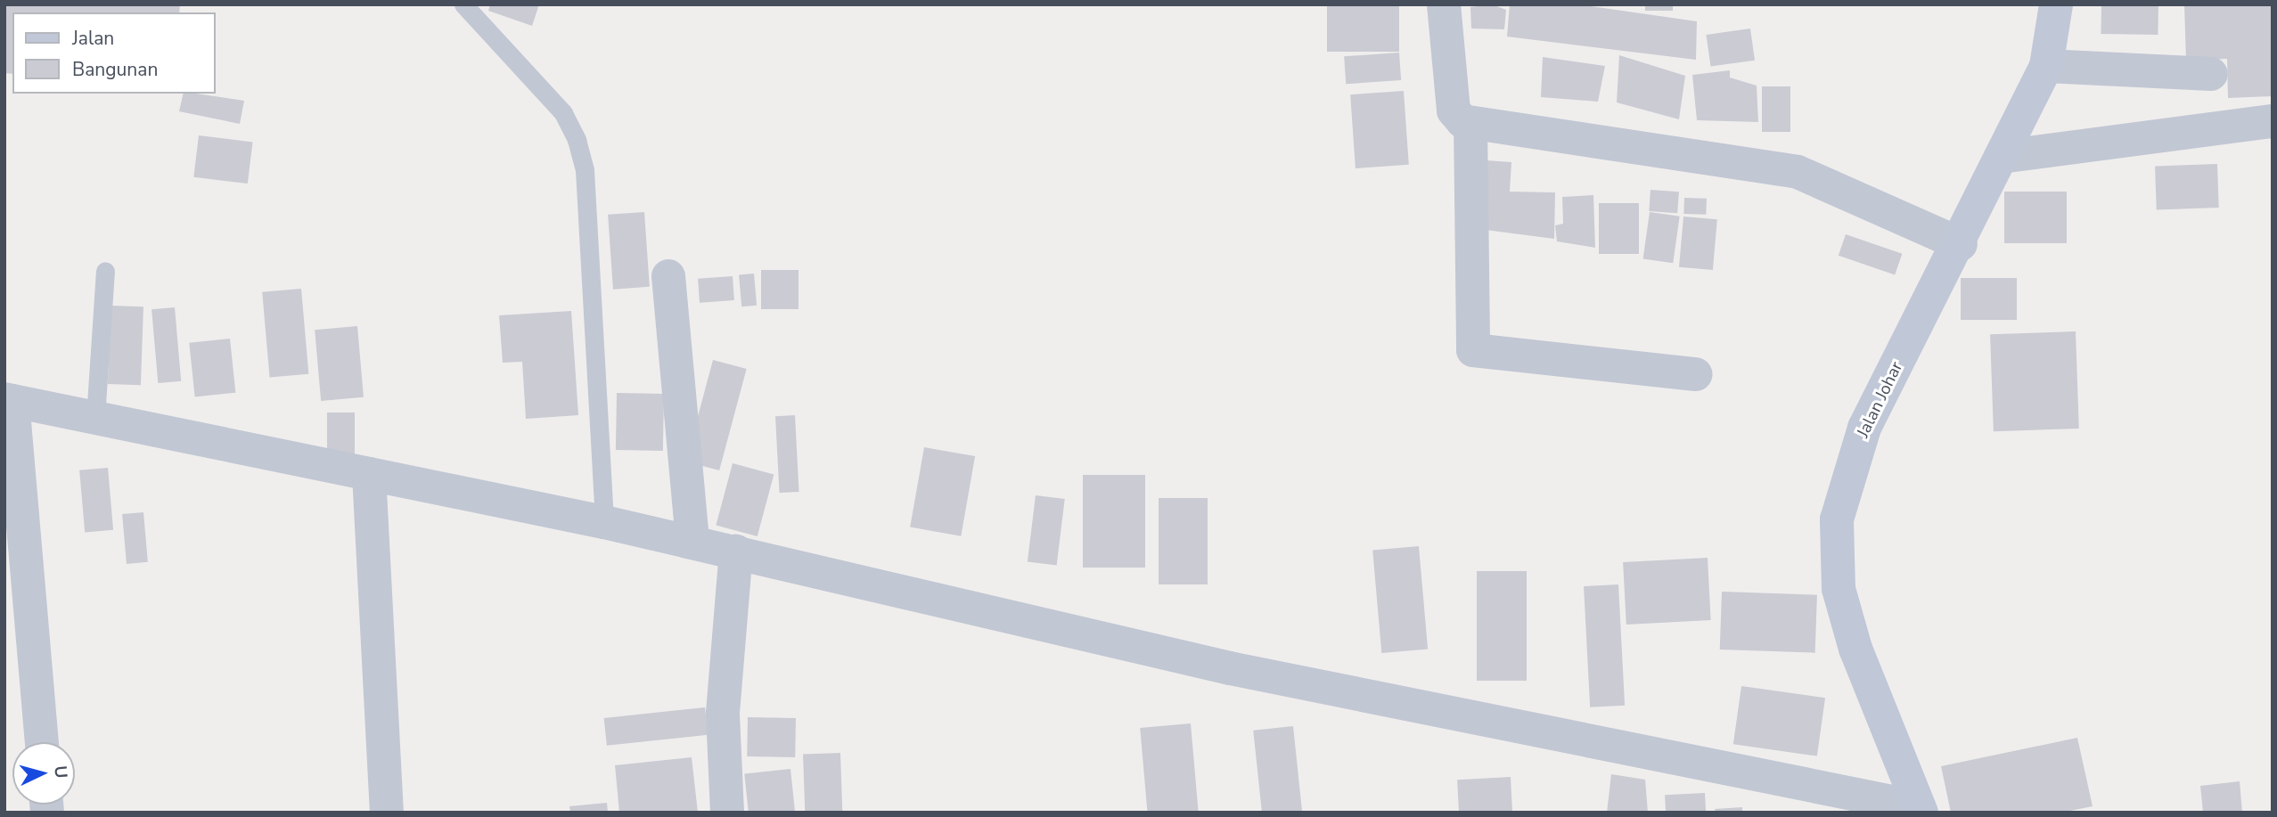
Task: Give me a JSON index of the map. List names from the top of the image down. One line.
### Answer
{"streets":{"street":["Jalan Johar"]},"legend":["Jalan","Bangunan"],"north":"right"}
